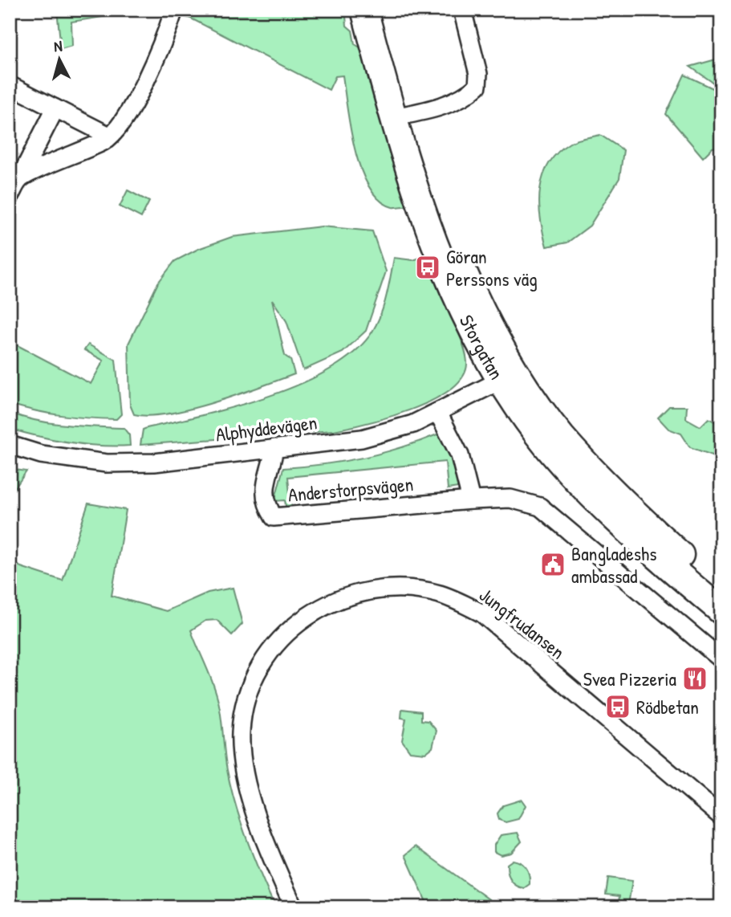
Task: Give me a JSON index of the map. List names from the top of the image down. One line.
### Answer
{"streets":{"street":["Storgatan","Alphyddevägen","Anderstorpsvägen","Jungfrudansen"]},"crossings":[["Storgatan","Alphyddevägen"],["Alphyddevägen","Anderstorpsvägen"]],"places":{"bus stop":["Göran Perssons väg","Rödbetan"],"public building":["Bangladeshs ambassad"],"restaurant":["Svea Pizzeria"]},"north":"top"}
